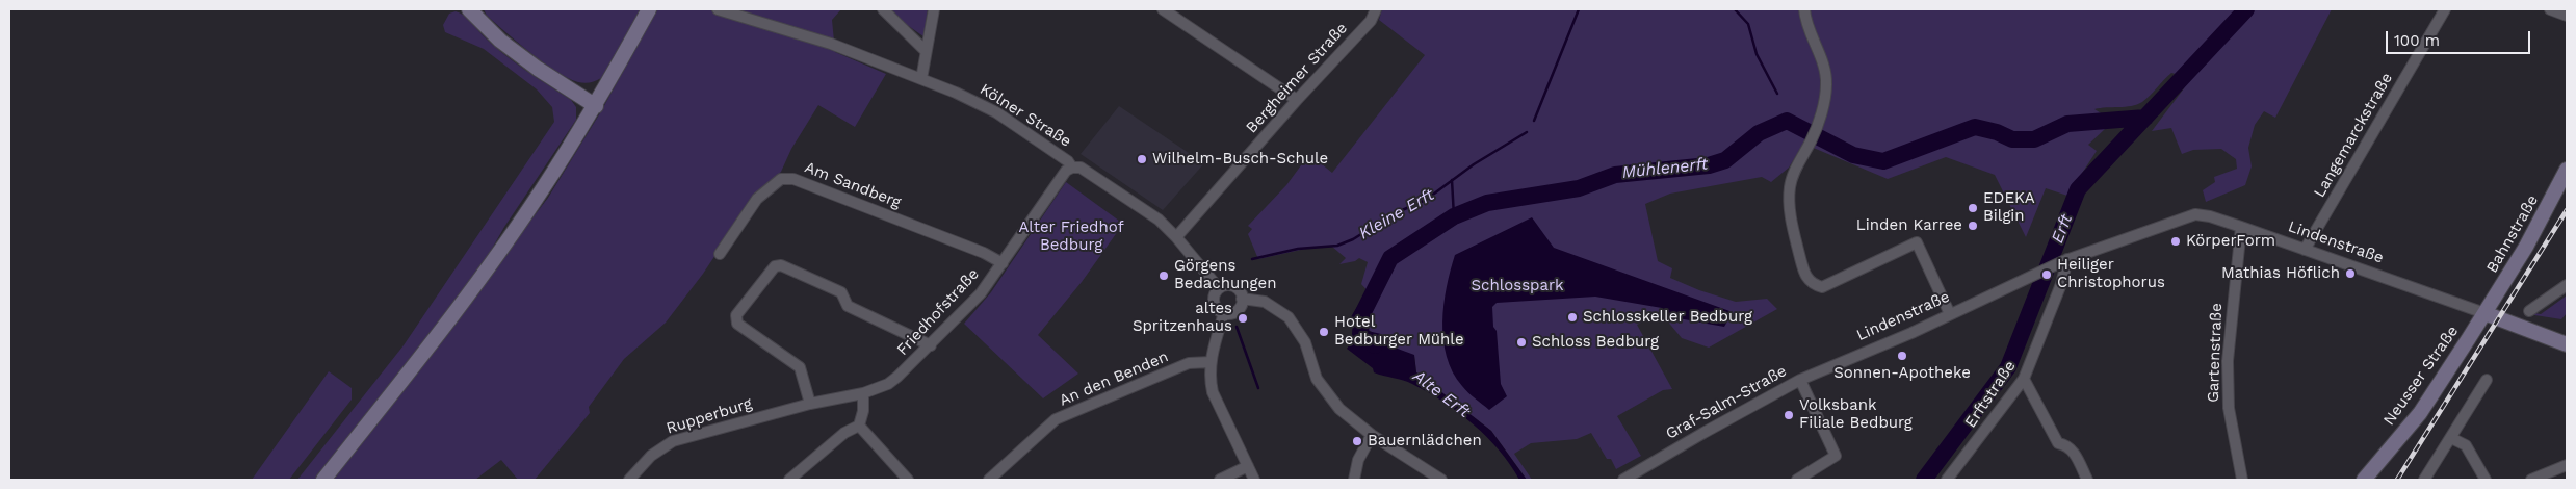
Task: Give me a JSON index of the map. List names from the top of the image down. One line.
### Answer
{"streets":{"street":["Bergheimer Straße","Kölner Straße","Langemarckstraße","Am Sandberg","Bahnstraße","Lindenstraße","Friedhofstraße","Gartenstraße","Neusser Straße","An den Benden","Erftstraße","Graf-Salm-Straße","Rupperburg"]},"crossings":[["Bergheimer Straße","Kölner Straße"],["Kölner Straße","Friedhofstraße"],["Langemarckstraße","Lindenstraße"],["Am Sandberg","Friedhofstraße"],["Bahnstraße","Lindenstraße"],["Bahnstraße","Neusser Straße"],["Lindenstraße","Gartenstraße"],["Lindenstraße","Neusser Straße"],["Lindenstraße","Erftstraße"],["Lindenstraße","Graf-Salm-Straße"],["Friedhofstraße","Rupperburg"]],"water":["Mühlenerft","Kleine Erft","Erft","Alte Erft"],"parks":["Alter Friedhof Bedburg","Schlosspark"],"places":["Wilhelm-Busch-Schule","EDEKA Bilgin","Linden Karree","KörperForm","Mathias Höflich","Heiliger Christophorus","Görgens Bedachungen","Schlosskeller Bedburg","altes Spritzenhaus","Hotel Bedburger Mühle","Schloss Bedburg","Sonnen-Apotheke","Volksbank Filiale Bedburg","Bauernlädchen"],"scale_bar":"100 m"}
